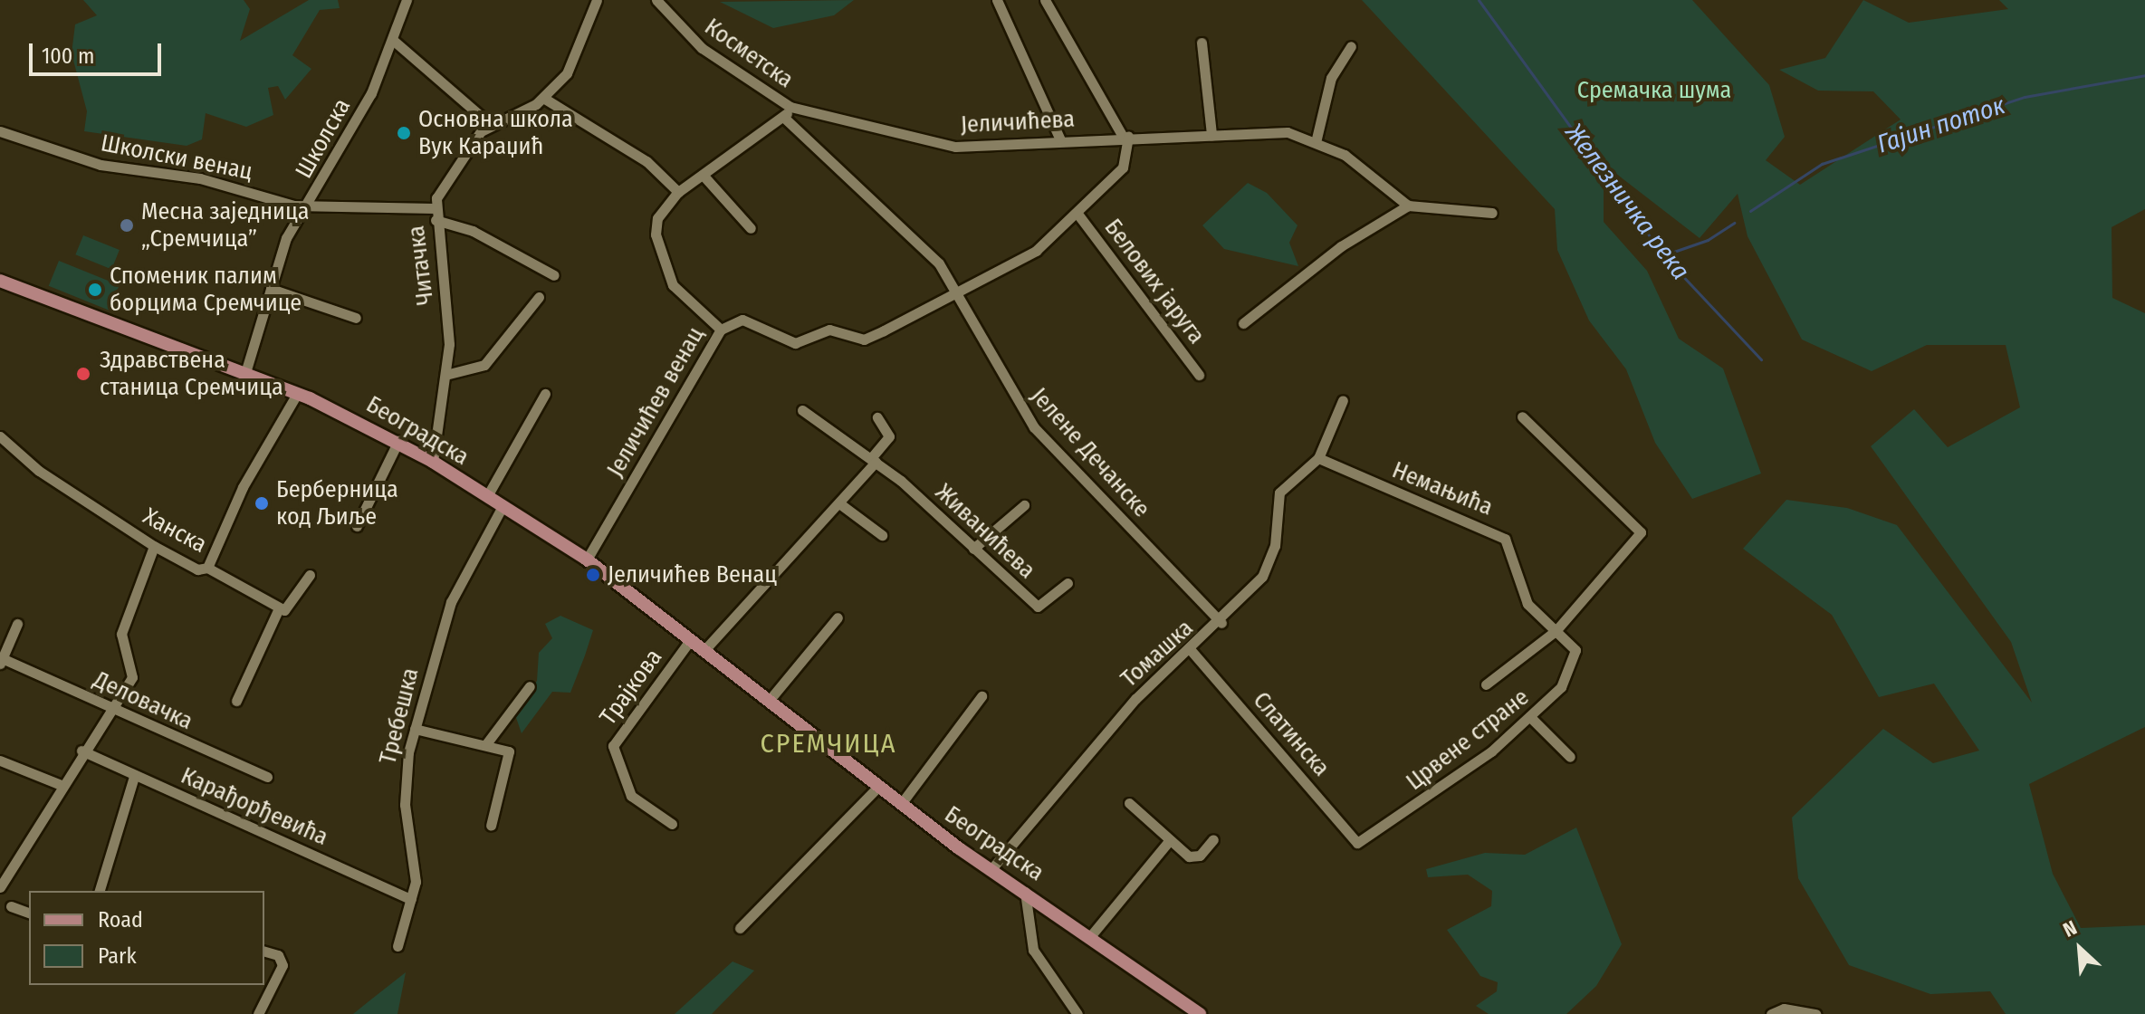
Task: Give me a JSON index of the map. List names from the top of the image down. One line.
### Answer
{"streets":{"main road":["Београдска"],"street":["Косметска","Јеличићева","Школска","Школски венац","Читачка","Белових јаруга","Јеличићев венац","Јелене Дечанске","Немањића","Ханска","Живанићева","Томашка","Трајкова","Деловачка","Требешка","Слатинска","Црвене стране","Карађорђевића"]},"crossings":[["Косметска","Јеличићева"],["Јеличићева","Јеличићев венац"],["Школска","Школски венац"],["Школска","Београдска"],["Школски венац","Читачка"],["Читачка","Београдска"],["Белових јаруга","Јеличићев венац"],["Јеличићев венац","Београдска"],["Јеличићев венац","Јелене Дечанске"],["Београдска","Ханска"],["Београдска","Томашка"],["Београдска","Трајкова"],["Београдска","Требешка"],["Јелене Дечанске","Томашка"],["Немањића","Томашка"],["Немањића","Црвене стране"],["Томашка","Слатинска"],["Требешка","Карађорђевића"],["Слатинска","Црвене стране"]],"districts":["СРЕМЧИЦА"],"water":["Гајин поток","Железничка река"],"parks":["Сремачка шума"],"places":["Основна школа Вук Караџић","Месна заједница „Сремчица”","Споменик палим борцима Сремчице","Здравствена станица Сремчица","Берберница код Љиље","Јеличићев Венац"],"legend":["Road","Park"],"scale_bar":"100 m","north":"top left"}
